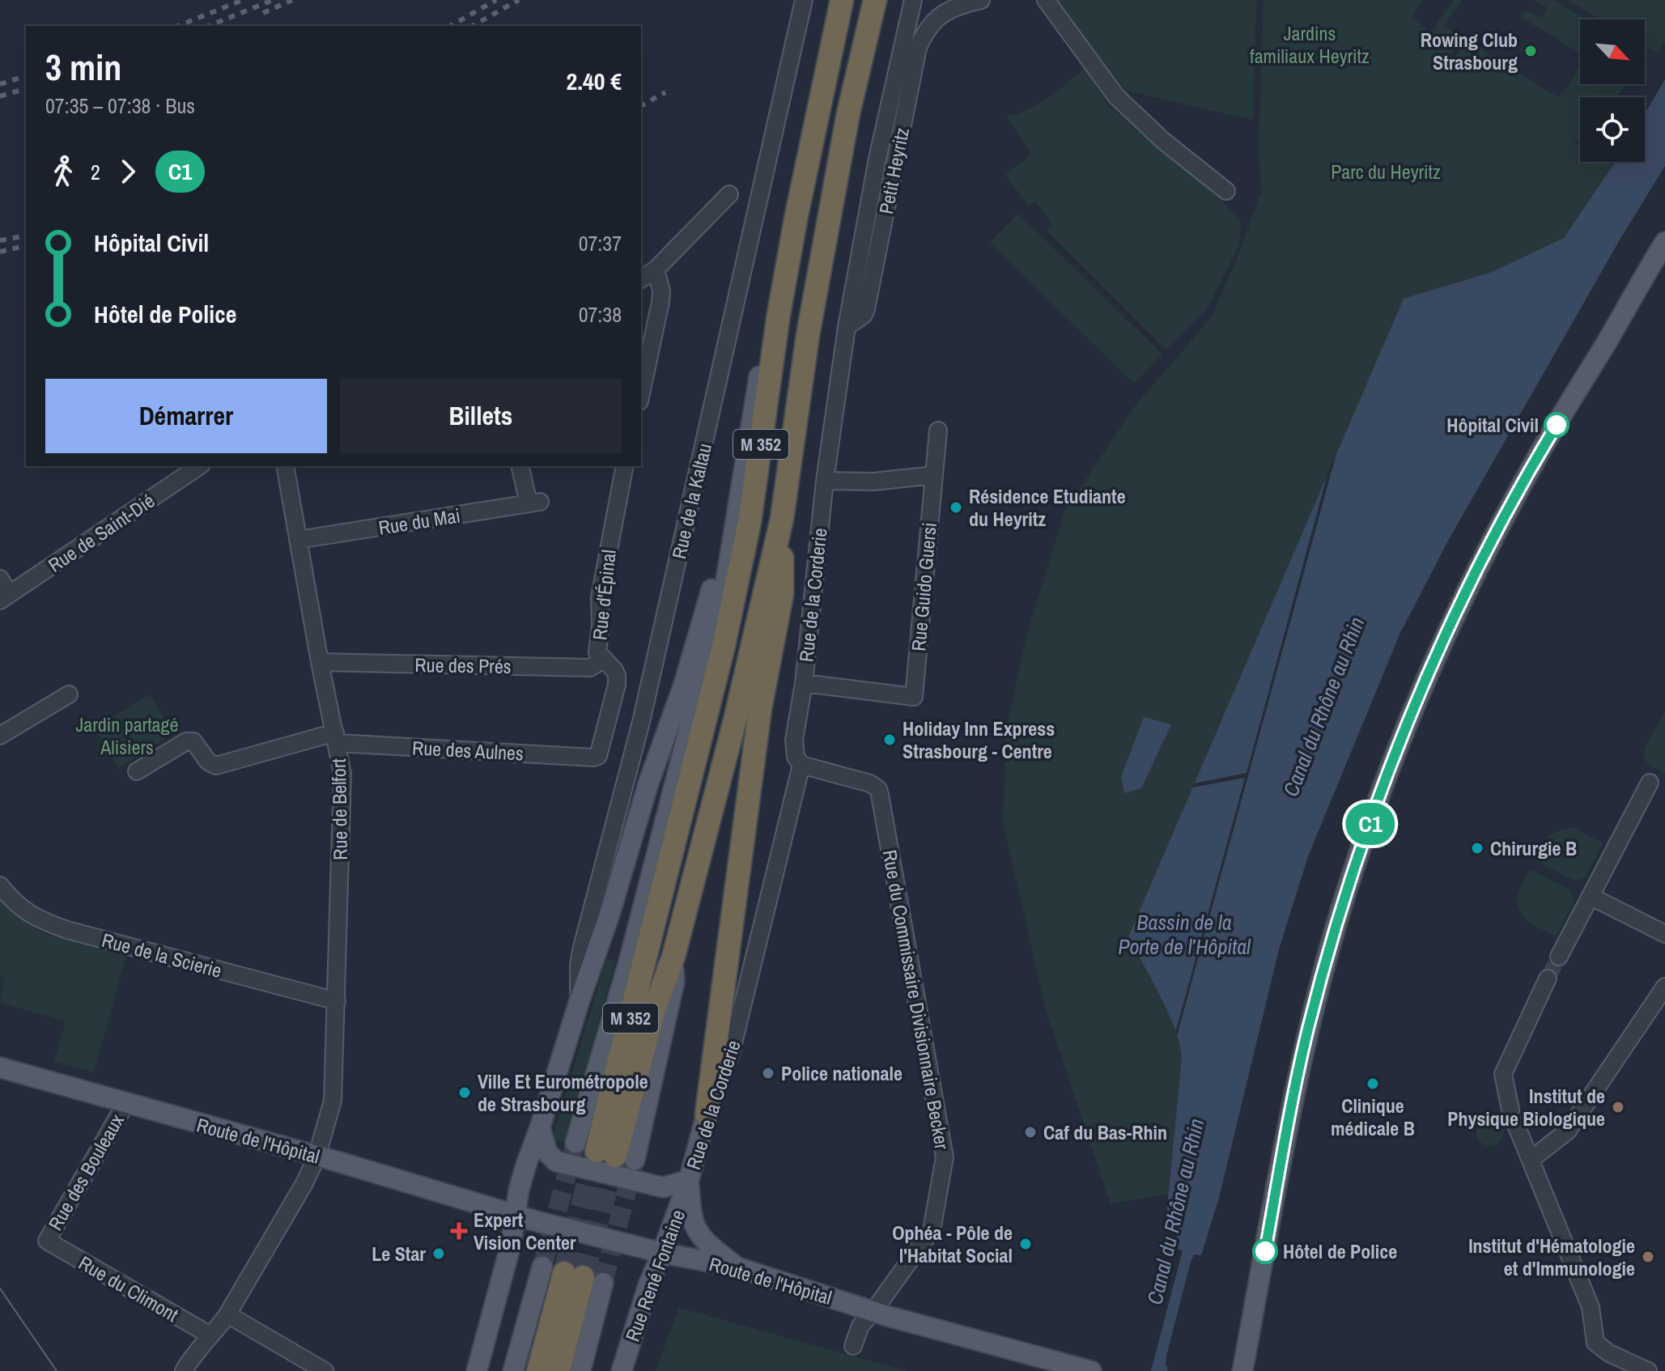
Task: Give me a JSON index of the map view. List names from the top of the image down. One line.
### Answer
{"streets":{"highway":["M 352"],"main road":["Rue de la Corderie","Route de l'Hôpital","Rue René Fontaine"],"street":["Petit Heyritz","Rue de la Kaltau","Rue du Mai","Rue de Saint-Dié","Rue Guido Guersi","Rue d'Épinal","Rue des Prés","Rue des Aulnes","Rue de Belfort","Rue de la Scierie","Rue du Commissaire Divisionnaire Becker","Rue des Bouleaux","Rue du Climont"]},"crossings":[["Petit Heyritz","Rue de la Corderie"],["Rue du Mai","Rue de Belfort"],["Rue Guido Guersi","Rue de la Corderie"],["Rue d'Épinal","Rue des Prés"],["Rue d'Épinal","Rue des Aulnes"],["Rue de la Corderie","Rue du Commissaire Divisionnaire Becker"],["Rue de la Corderie","Rue René Fontaine"],["Rue des Prés","Rue de Belfort"],["Rue des Aulnes","Rue de Belfort"],["Rue de Belfort","Rue de la Scierie"],["Rue de Belfort","Route de l'Hôpital"],["Rue de Belfort","Rue du Climont"],["Rue du Commissaire Divisionnaire Becker","Route de l'Hôpital"],["Route de l'Hôpital","Rue des Bouleaux"],["Route de l'Hôpital","Rue René Fontaine"],["Rue des Bouleaux","Rue du Climont"]],"water":["Canal du Rhône au Rhin","Bassin de la Porte de l’Hôpital"],"parks":["Jardins familiaux Heyritz","Parc du Heyritz","Jardin partagé Alisiers"],"places":{"other":["Rowing Club Strasbourg","Hôpital Civil","Résidence Etudiante du Heyritz","Holiday Inn Express Strasbourg - Centre","Chirurgie B","Police nationale","Clinique médicale B","Ville Et Eurométropole de Strasbourg","Institut de Physique Biologique","Caf du Bas-Rhin","Ophéa - Pôle de l'Habitat Social","Hôtel de Police","Le Star","Institut d'Hématologie et d'Immunologie"],"health":["Expert Vision Center"]},"lines":["bus line C1"],"north":"bottom right","page":{"on_map":"C1","heading":["3 min","07:35 – 07:38 · Bus","2.40 €"],"legs":["2","C1"],"list":[{"name":"Hôpital Civil","value":"07:37"},{"name":"Hôtel de Police","value":"07:38"}],"buttons":["Démarrer","Billets"]}}
